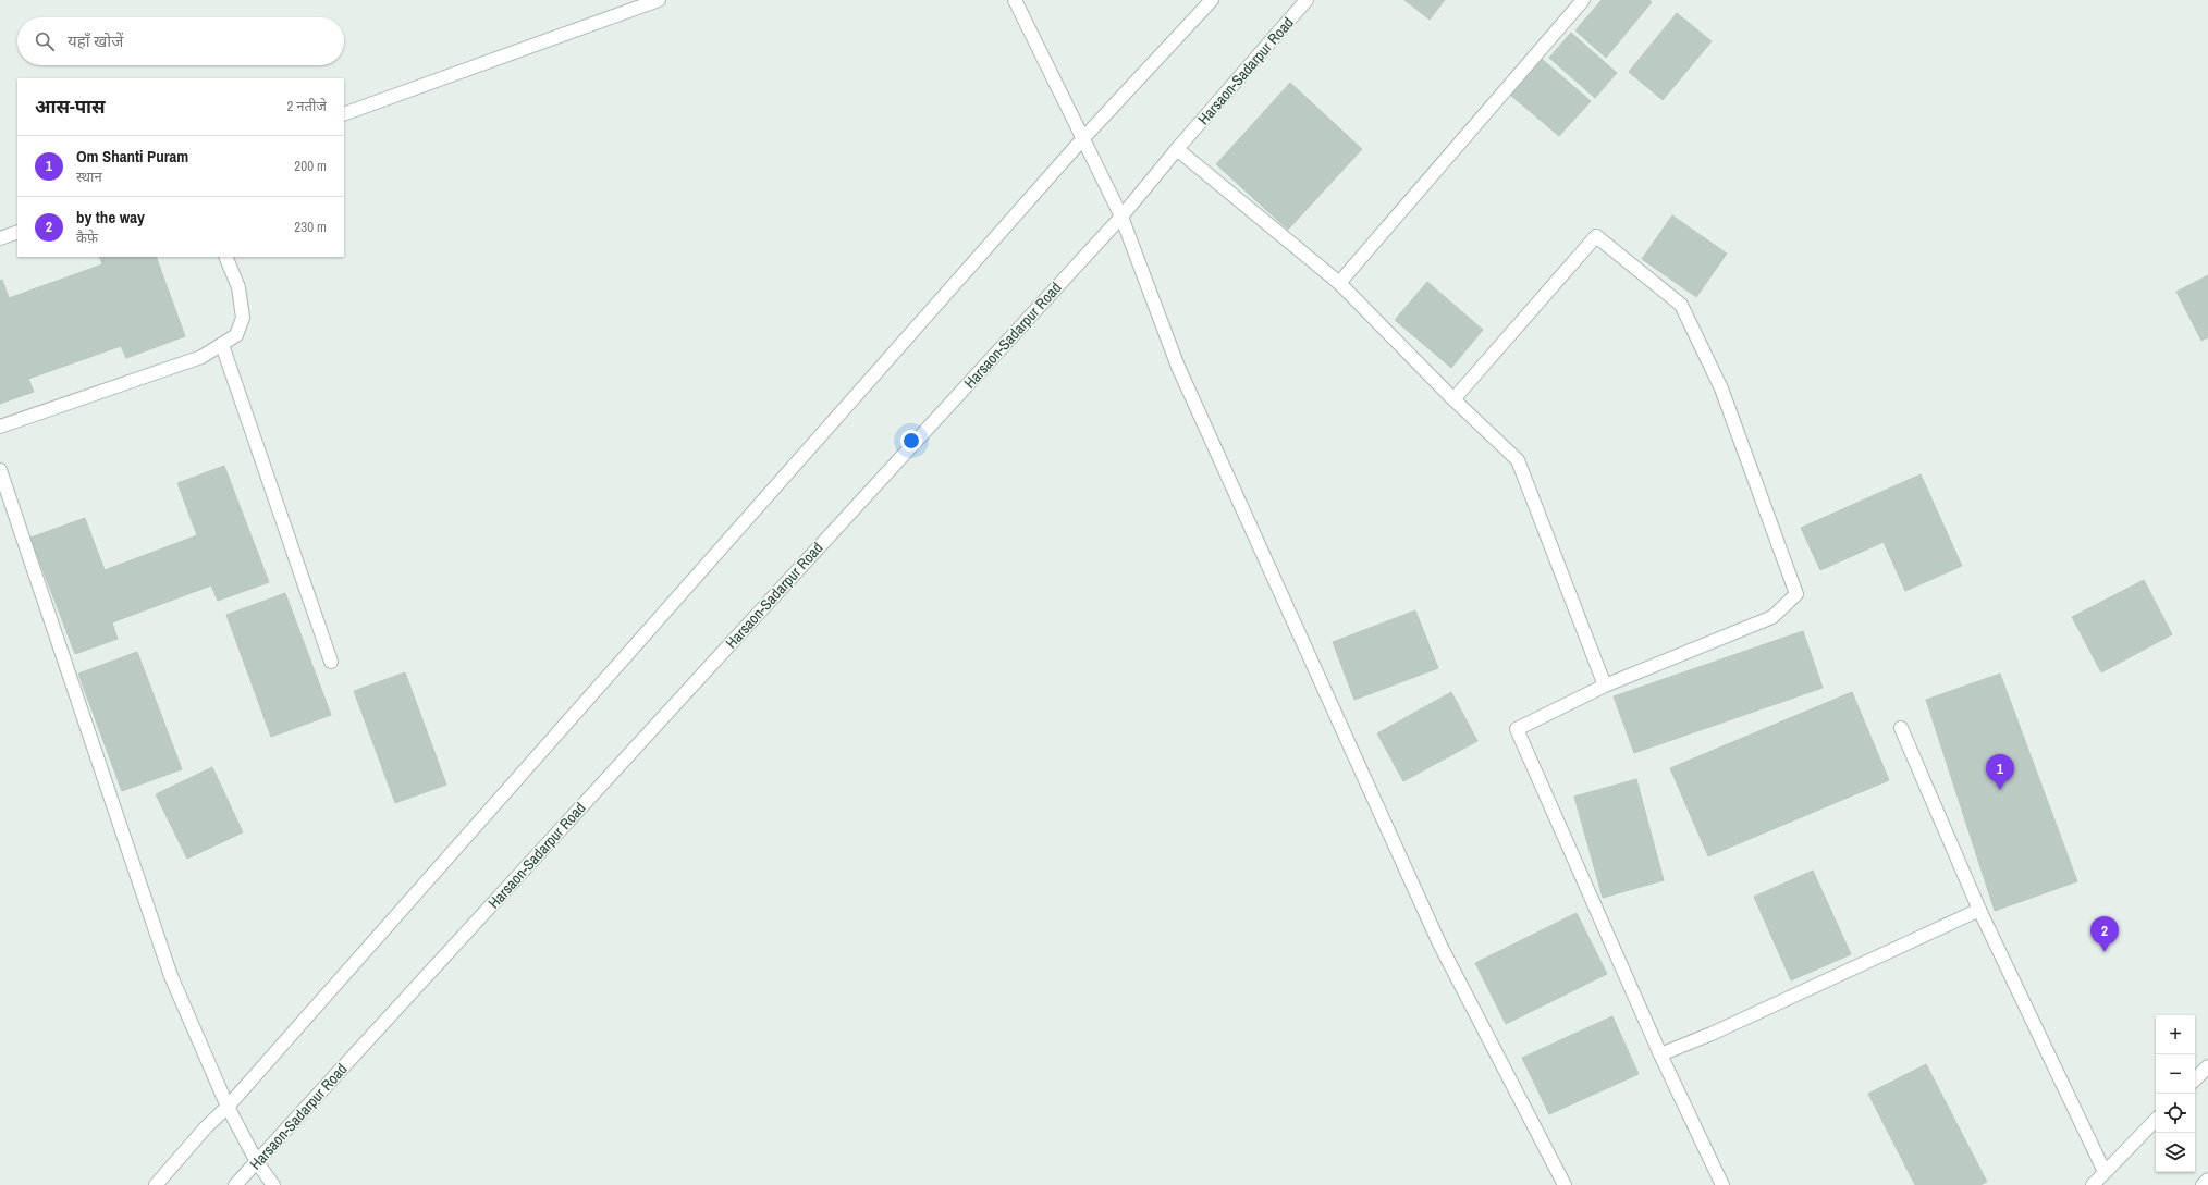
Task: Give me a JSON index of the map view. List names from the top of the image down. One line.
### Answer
{"streets":{"street":["Harsaon-Sadarpur Road"]},"page":{"search":"यहाँ खोजें","heading":["आस-पास","2 नतीजे"],"list":[{"mark":"1","name":"Om Shanti Puram","note":"स्थान","value":"200 m"},{"mark":"2","name":"by the way","note":"कैफ़े","value":"230 m"}],"pins":["1","2"],"map_buttons":["+","−"]}}
